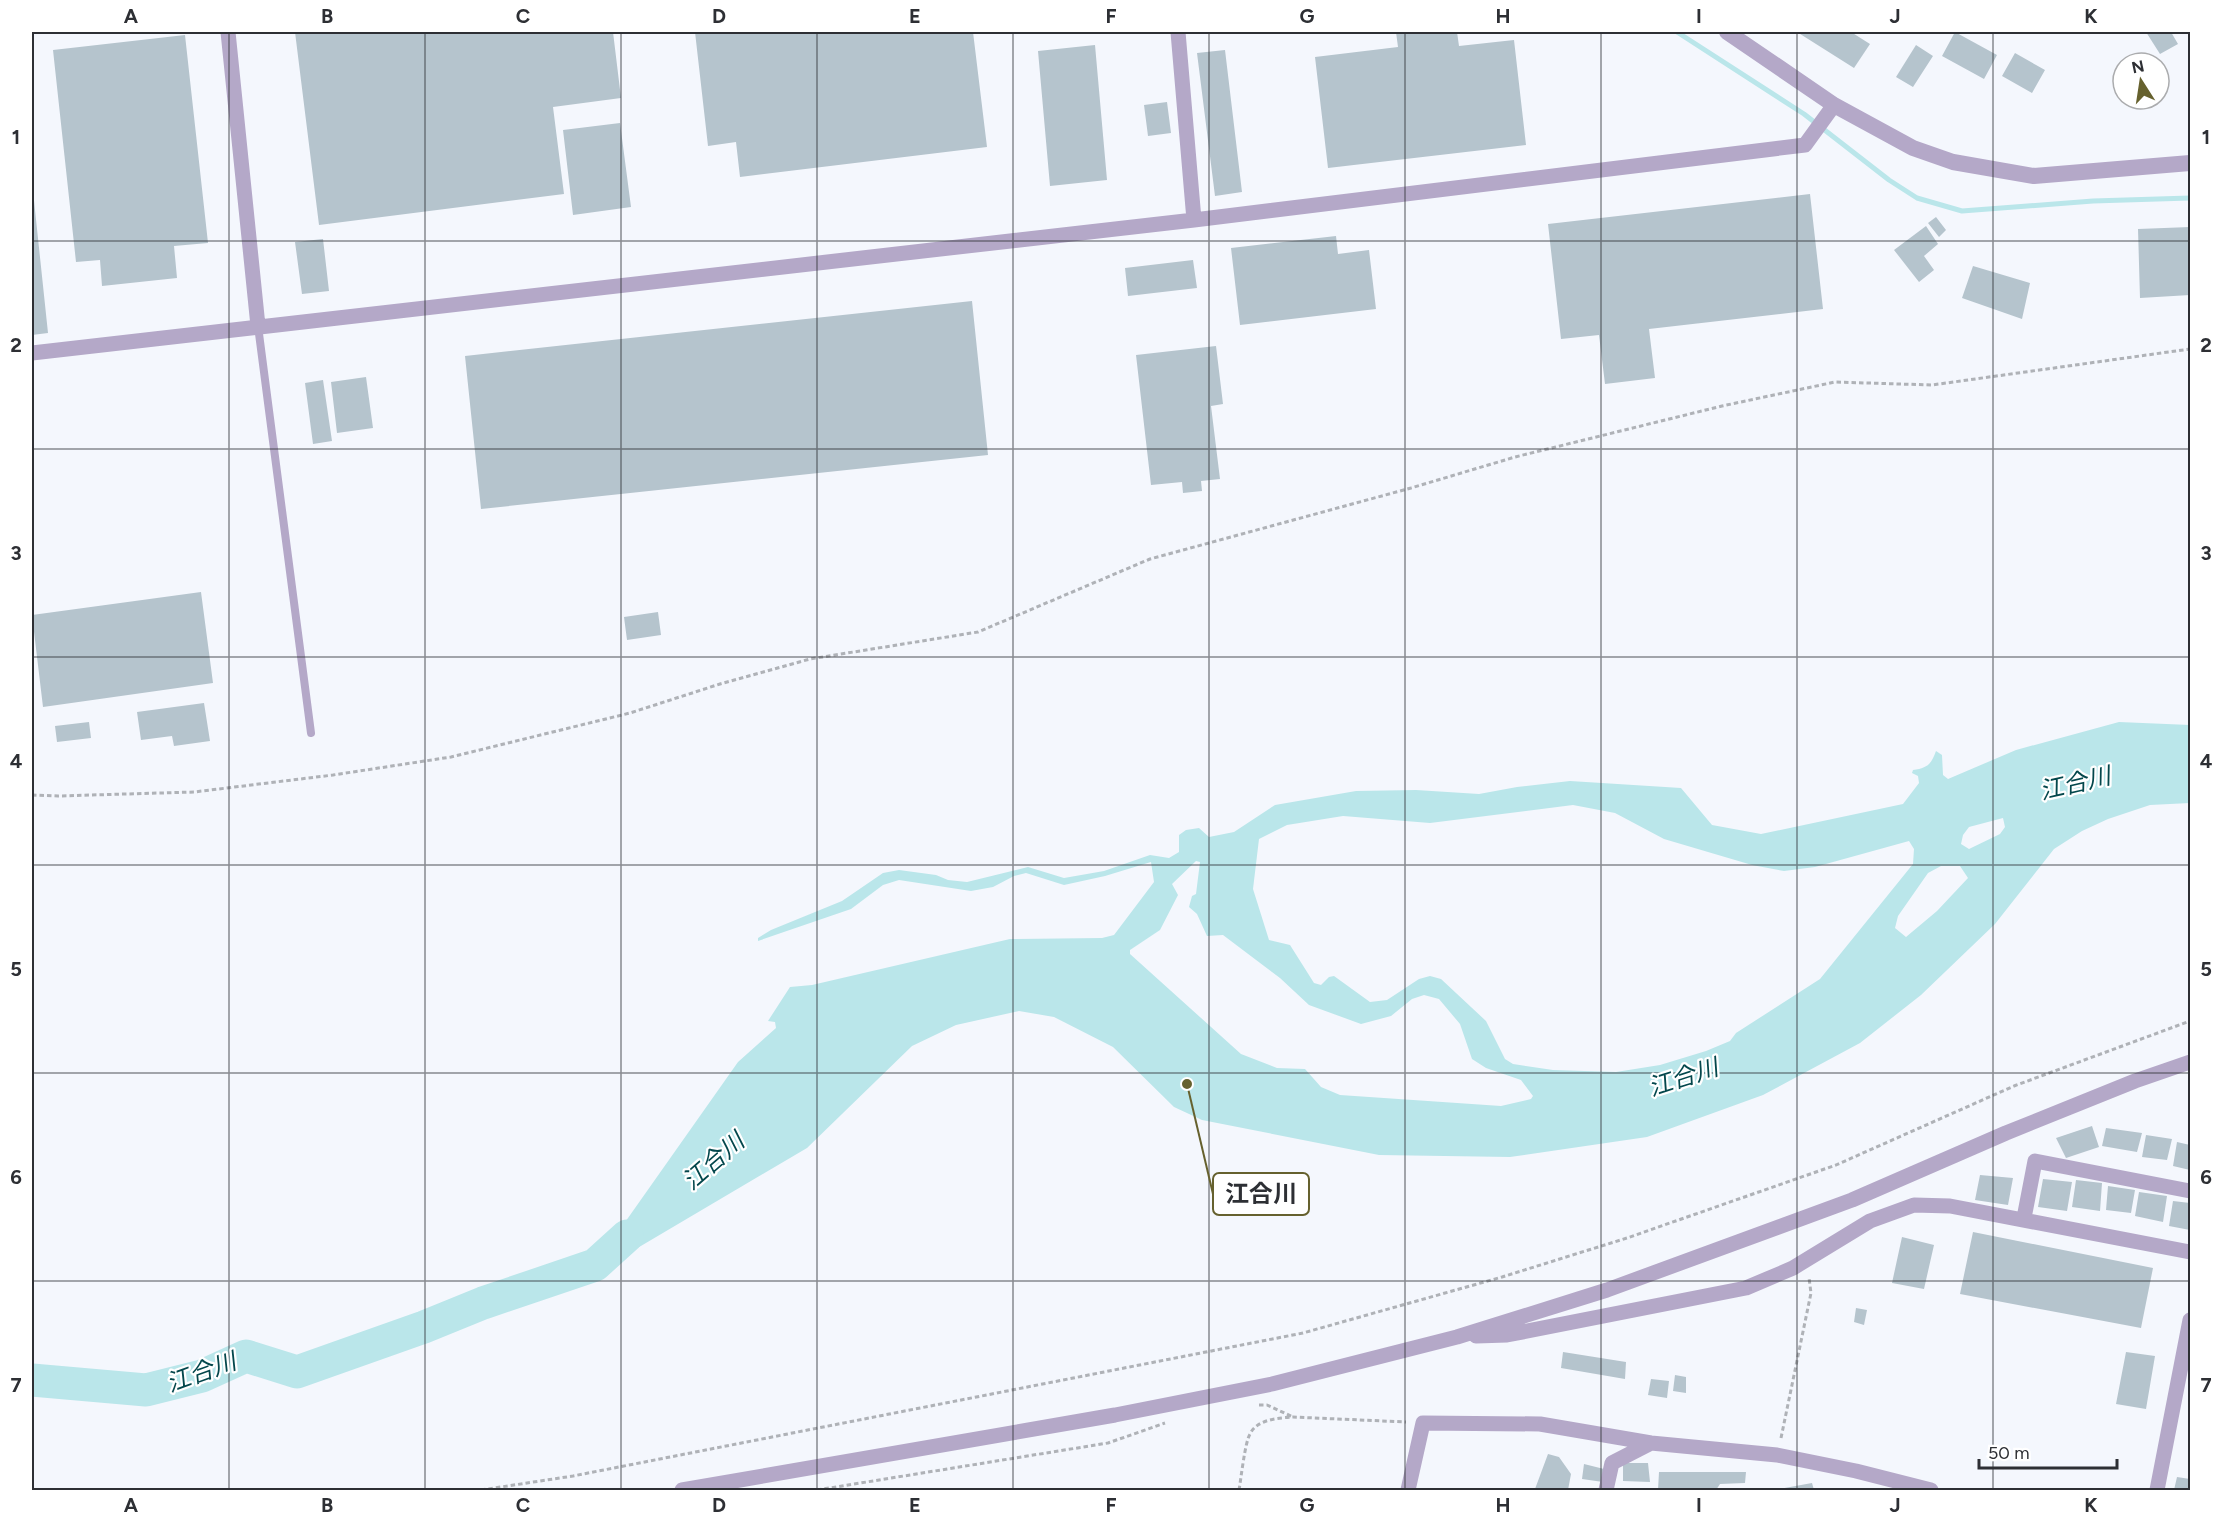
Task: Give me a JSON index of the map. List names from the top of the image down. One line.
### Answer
{"water":["江合川"],"places":["江合川"],"scale_bar":"50 m","north":"top","grid":{"columns":["A","B","C","D","E","F","G","H","I","J","K"],"rows":["1","2","3","4","5","6","7"]}}
